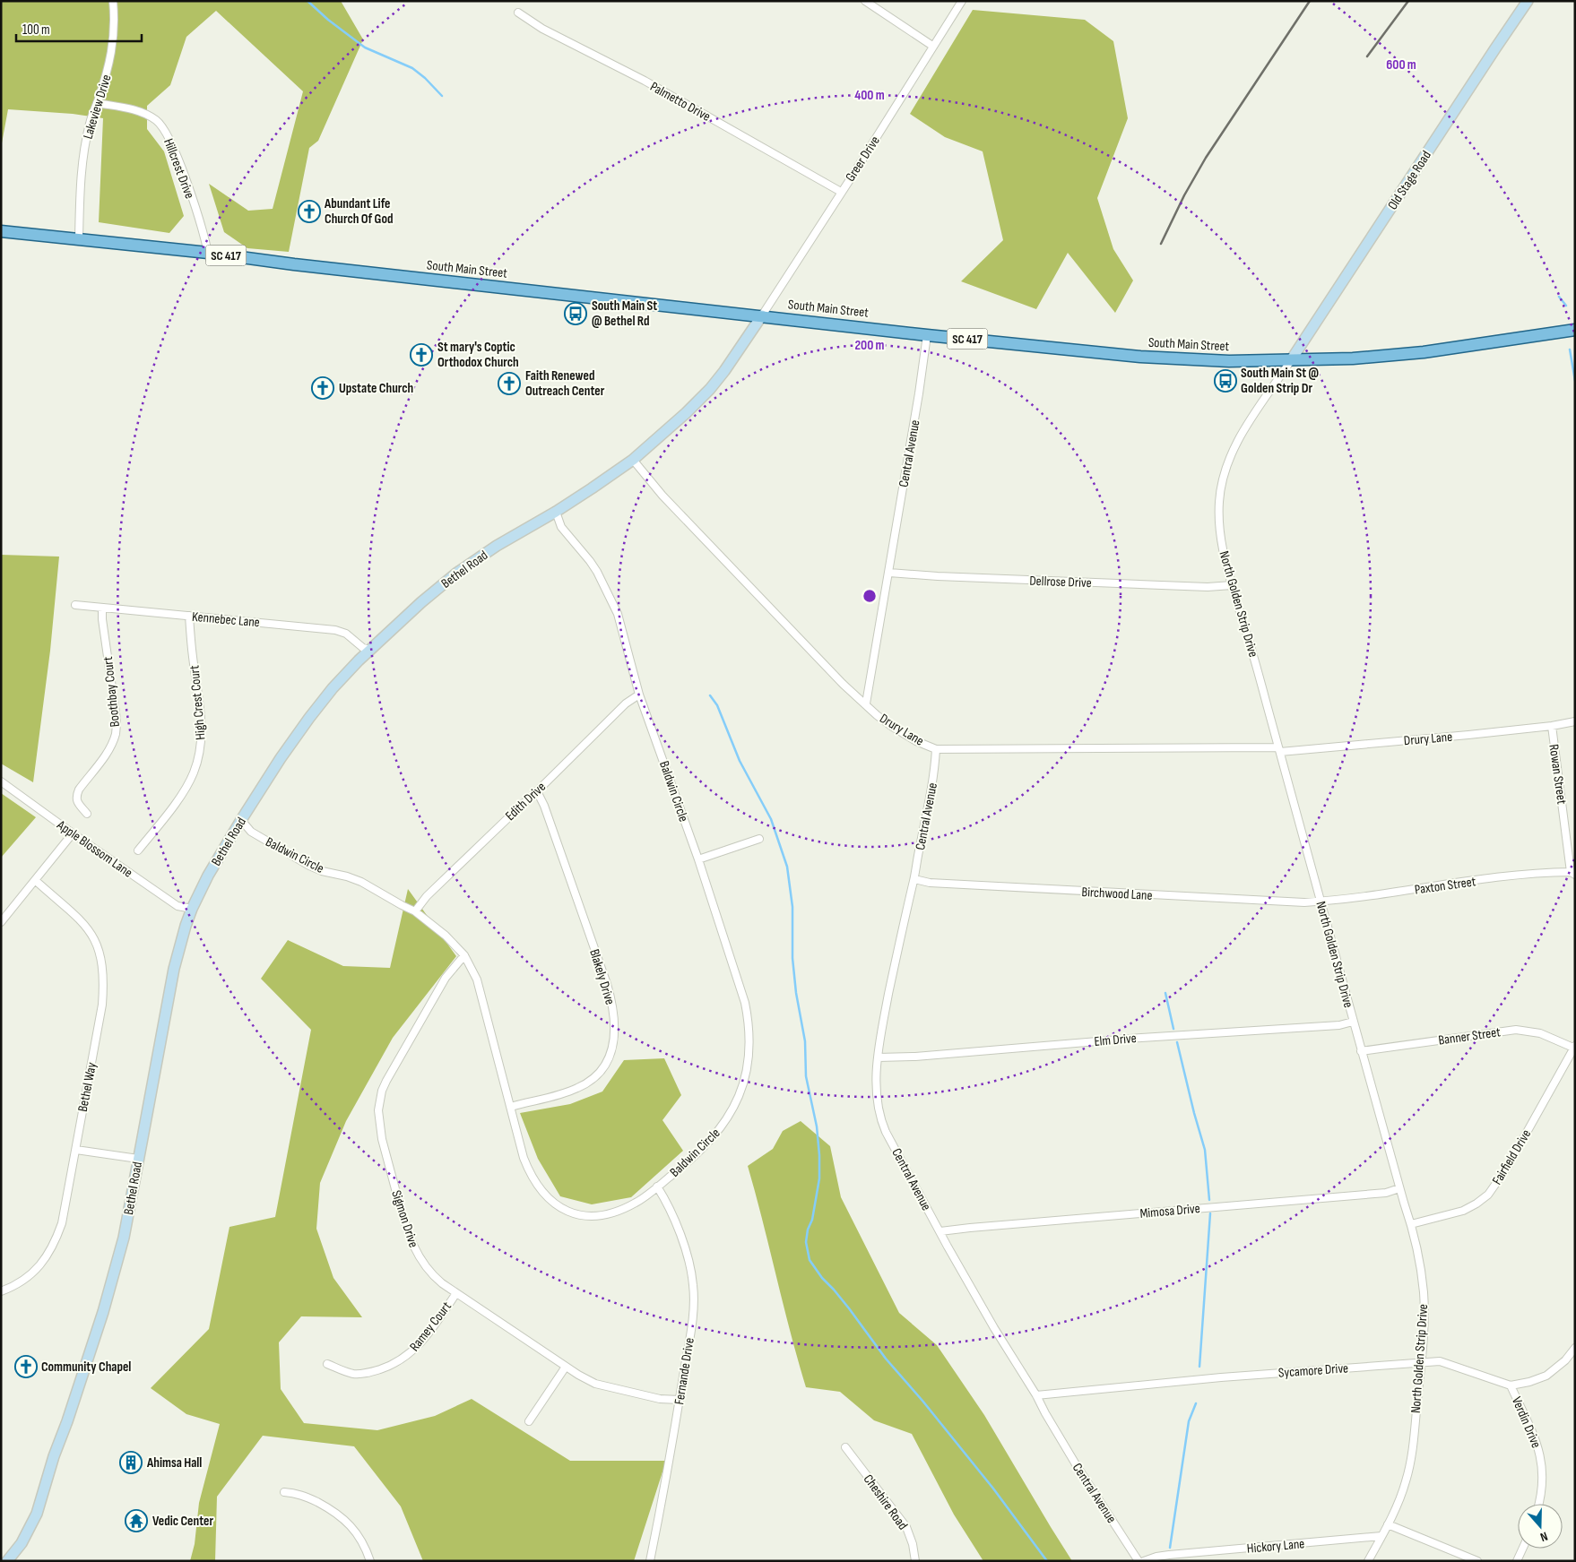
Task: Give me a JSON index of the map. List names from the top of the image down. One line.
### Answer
{"streets":{"main road":["SC 417","South Main Street"],"street":["Palmetto Drive","Lakeview Drive","Greer Drive","Hillcrest Drive","Old Stage Road","Central Avenue","Bethel Road","Dellrose Drive","North Golden Strip Drive","Kennebec Lane","Boothbay Court","High Crest Court","Drury Lane","Rowan Street","Baldwin Circle","Edith Drive","Apple Blossom Lane","Paxton Street","Birchwood Lane","Blakely Drive","Banner Street","Elm Drive","Bethel Way","Fairfield Drive","Mimosa Drive","Sigmon Drive","Ramey Court","Sycamore Drive","Fernande Drive","Verdin Drive","Cheshire Road","Hickory Lane"]},"crossings":[["Palmetto Drive","Greer Drive"],["Lakeview Drive","Hillcrest Drive"],["Lakeview Drive","SC 417"],["Lakeview Drive","South Main Street"],["Greer Drive","South Main Street"],["Greer Drive","Bethel Road"],["Hillcrest Drive","South Main Street"],["Old Stage Road","South Main Street"],["Old Stage Road","North Golden Strip Drive"],["SC 417","South Main Street"],["South Main Street","Central Avenue"],["South Main Street","Bethel Road"],["South Main Street","North Golden Strip Drive"],["Central Avenue","Dellrose Drive"],["Central Avenue","Drury Lane"],["Central Avenue","Birchwood Lane"],["Central Avenue","Elm Drive"],["Central Avenue","Mimosa Drive"],["Central Avenue","Sycamore Drive"],["Bethel Road","Kennebec Lane"],["Bethel Road","Drury Lane"],["Bethel Road","Baldwin Circle"],["Bethel Road","Apple Blossom Lane"],["Dellrose Drive","North Golden Strip Drive"],["North Golden Strip Drive","Drury Lane"],["North Golden Strip Drive","Paxton Street"],["North Golden Strip Drive","Birchwood Lane"],["North Golden Strip Drive","Banner Street"],["North Golden Strip Drive","Elm Drive"],["North Golden Strip Drive","Fairfield Drive"],["North Golden Strip Drive","Mimosa Drive"],["North Golden Strip Drive","Sycamore Drive"],["North Golden Strip Drive","Hickory Lane"],["Kennebec Lane","Boothbay Court"],["Kennebec Lane","High Crest Court"],["Drury Lane","Rowan Street"],["Rowan Street","Paxton Street"],["Baldwin Circle","Edith Drive"],["Baldwin Circle","Blakely Drive"],["Baldwin Circle","Sigmon Drive"],["Baldwin Circle","Fernande Drive"],["Edith Drive","Blakely Drive"],["Paxton Street","Birchwood Lane"],["Banner Street","Fairfield Drive"],["Sigmon Drive","Ramey Court"],["Sigmon Drive","Fernande Drive"],["Sycamore Drive","Verdin Drive"]],"places":{"church":["Abundant Life Church Of God","St mary's Coptic Orthodox Church","Faith Renewed Outreach Center","Upstate Church","Community Chapel"],"bus stop":["South Main St @ Bethel Rd","South Main St @ Golden Strip Dr"],"building":["Ahimsa Hall"],"temple":["Vedic Center"]},"scale_bar":"100 m","north":"bottom","rings":["600 m","400 m","200 m"]}
